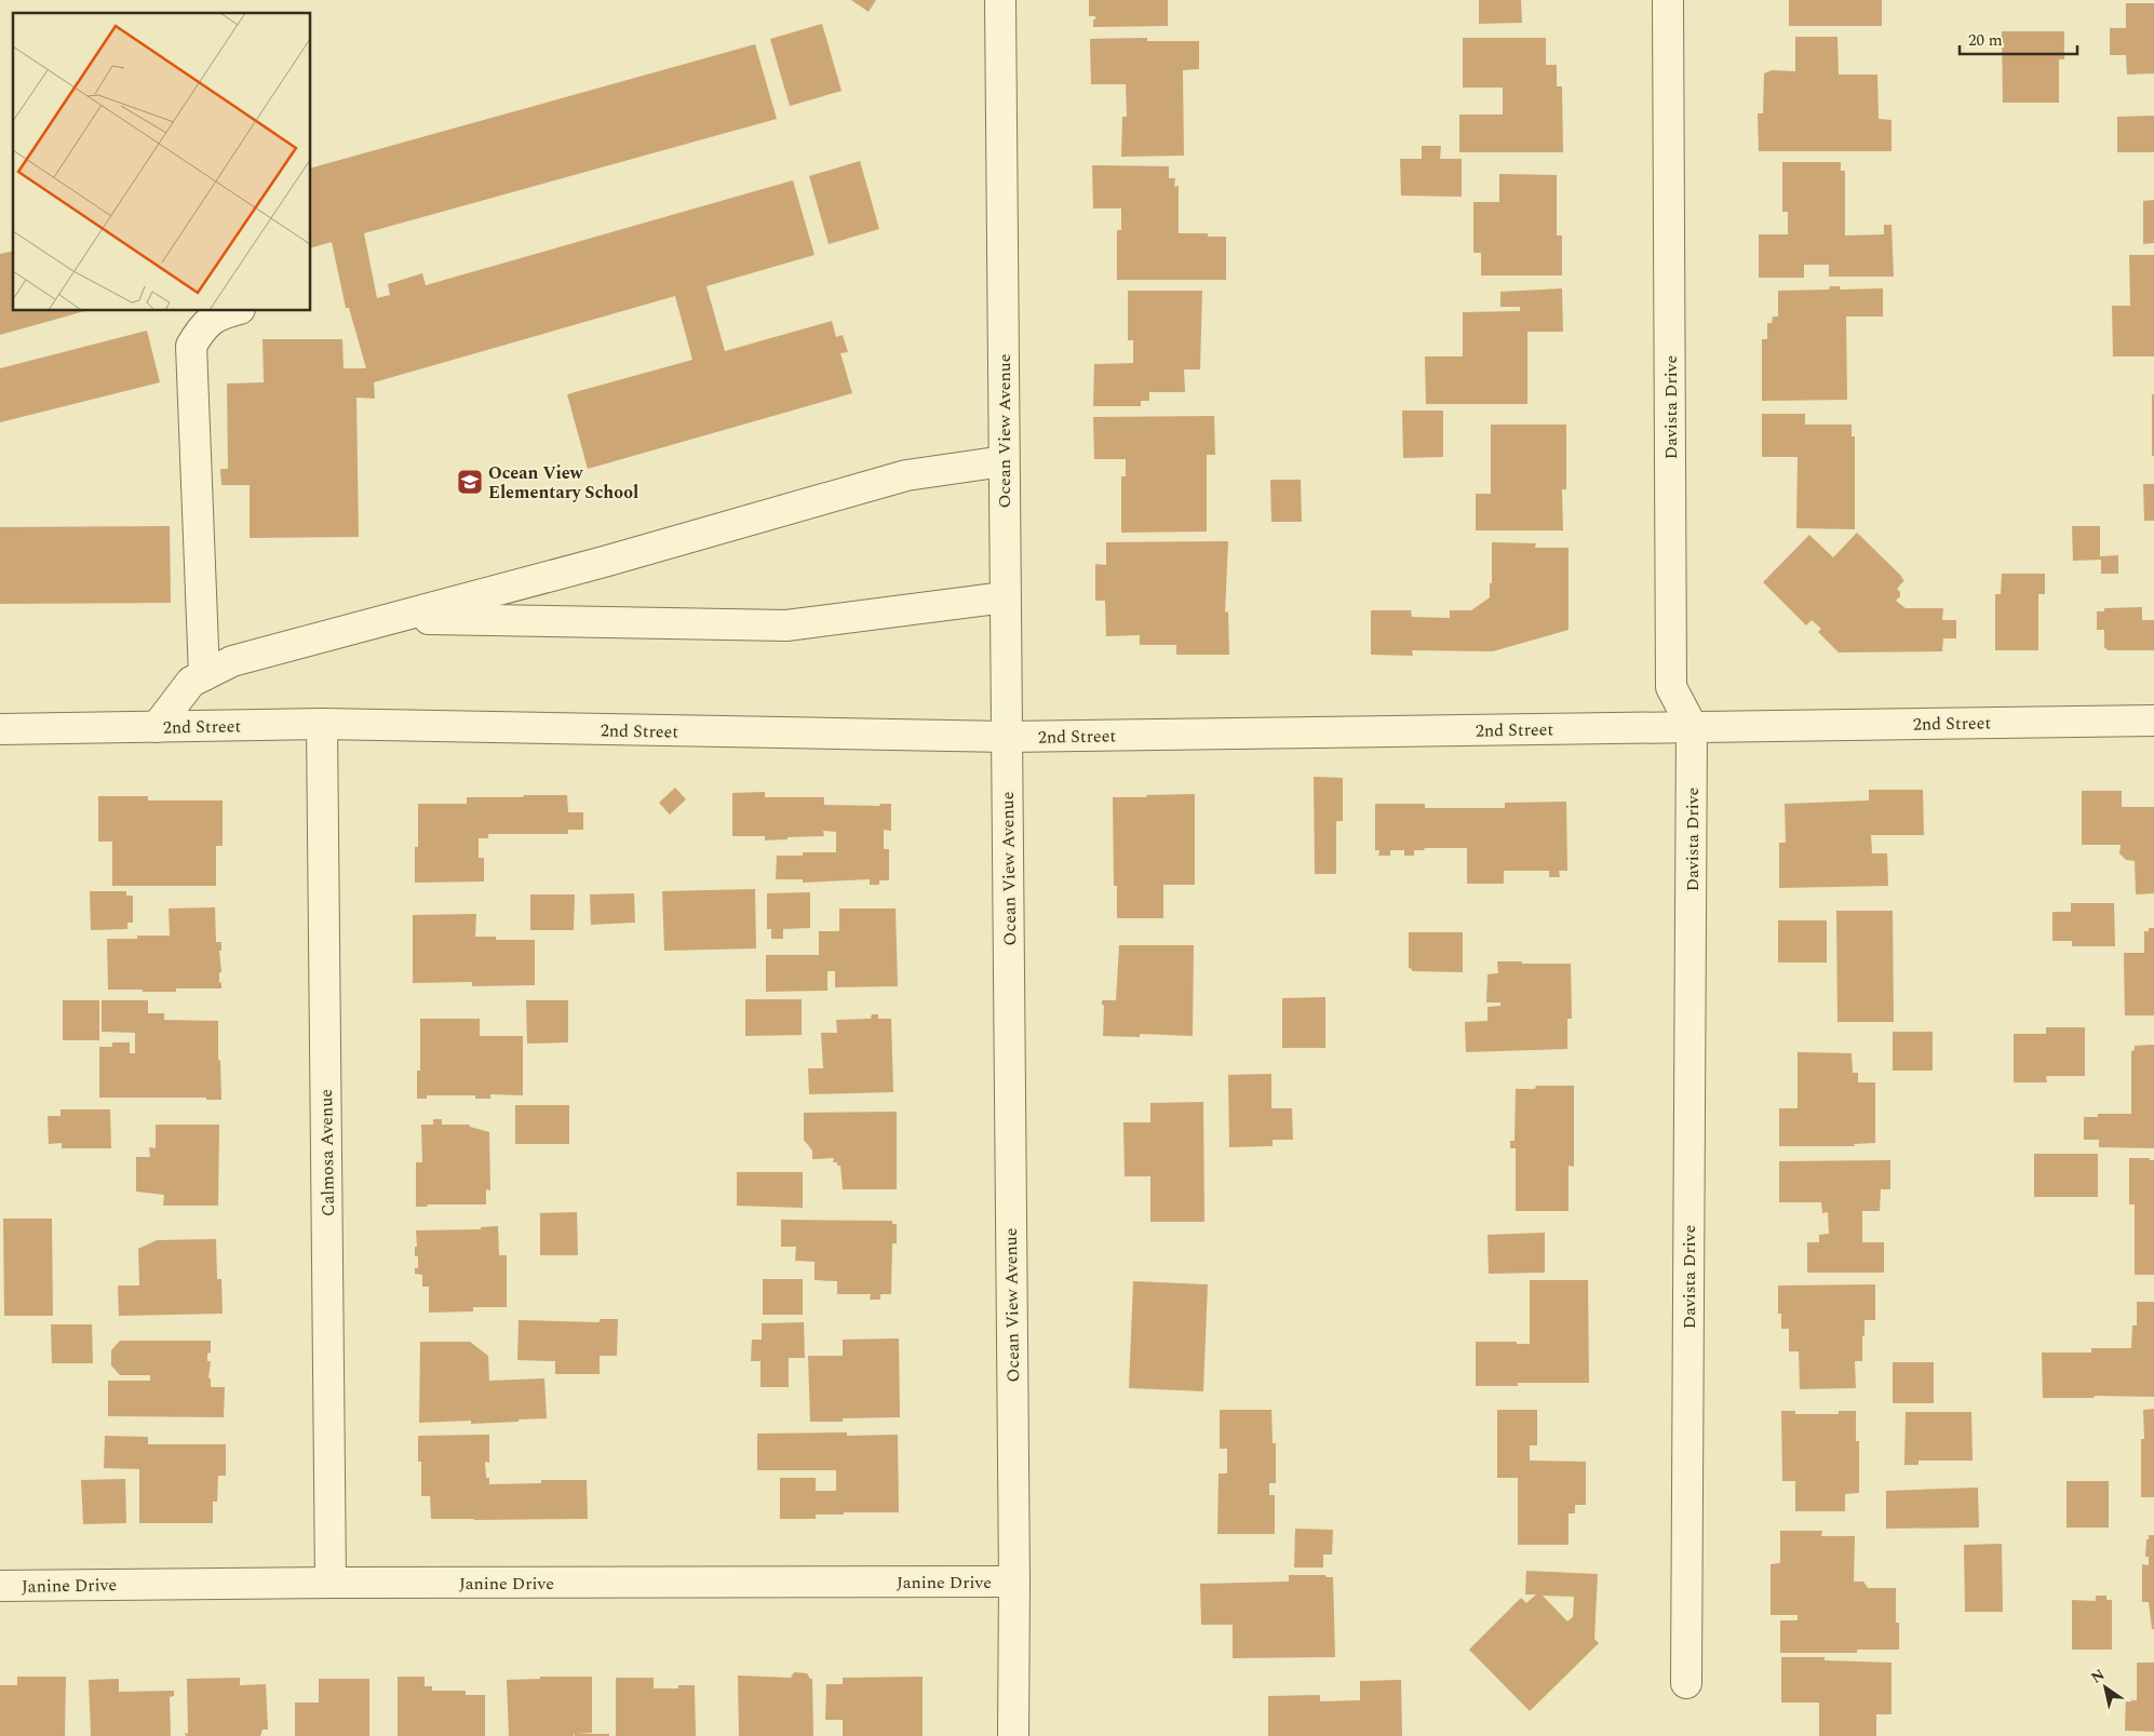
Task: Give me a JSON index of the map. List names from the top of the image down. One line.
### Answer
{"streets":{"street":["Davista Drive","Ocean View Avenue","2nd Street","Calmosa Avenue","Janine Drive"]},"crossings":[["Davista Drive","2nd Street"],["Ocean View Avenue","2nd Street"],["Ocean View Avenue","Janine Drive"],["2nd Street","Calmosa Avenue"],["Calmosa Avenue","Janine Drive"]],"places":{"school or university":["Ocean View Elementary School"]},"scale_bar":"20 m","north":"top left"}
